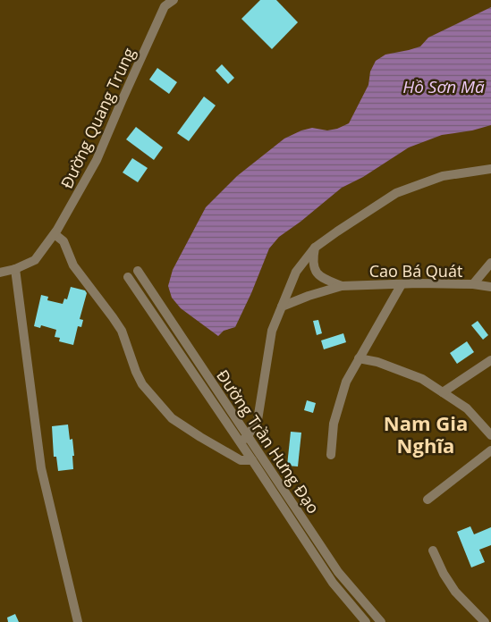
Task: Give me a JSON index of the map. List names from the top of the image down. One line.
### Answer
{"streets":{"street":["Đường Quang Trung","Cao Bá Quát","Đường Trần Hưng Đạo"]},"districts":["Nam Gia Nghĩa"],"water":["Hồ Sơn Mã"]}
